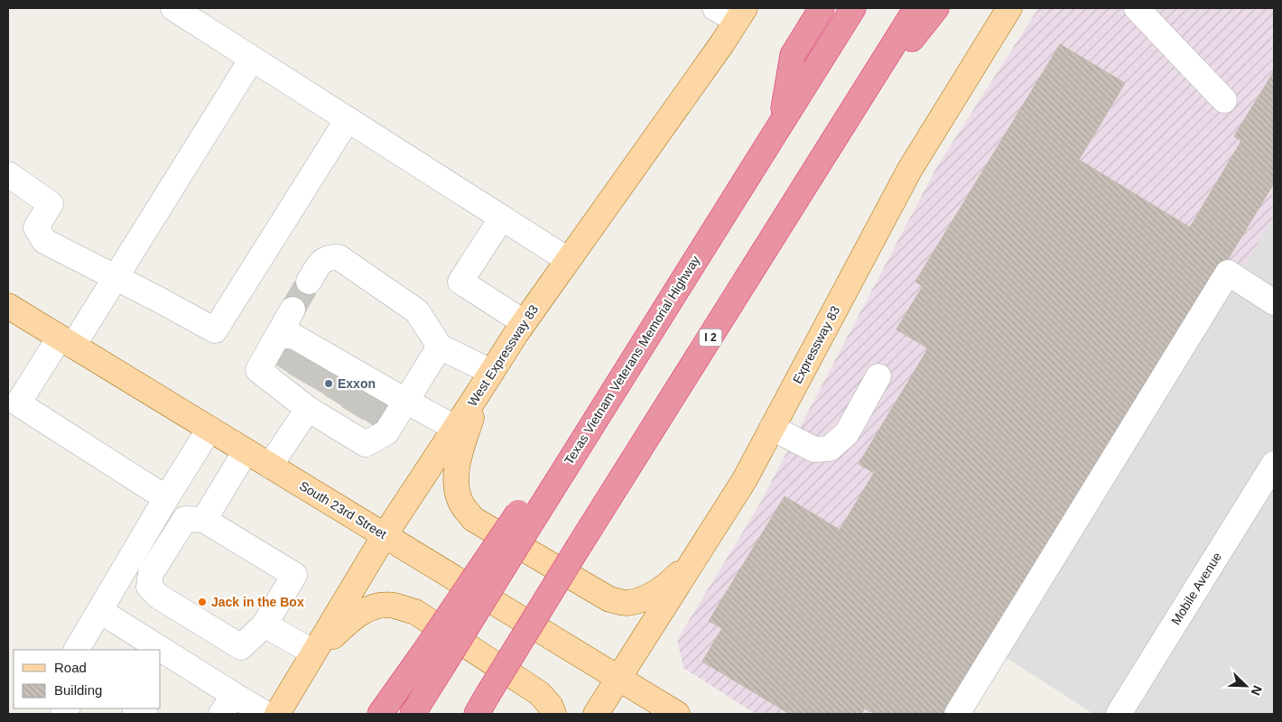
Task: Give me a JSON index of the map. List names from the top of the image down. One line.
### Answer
{"streets":{"highway":["I 2","Texas Vietnam Veterans Memorial Highway"],"main road":["Expressway 83","West Expressway 83","South 23rd Street"],"street":["Mobile Avenue"]},"crossings":[["Expressway 83","South 23rd Street"],["West Expressway 83","South 23rd Street"]],"places":["Exxon","Jack in the Box"],"legend":["Road","Building"],"north":"bottom right"}
